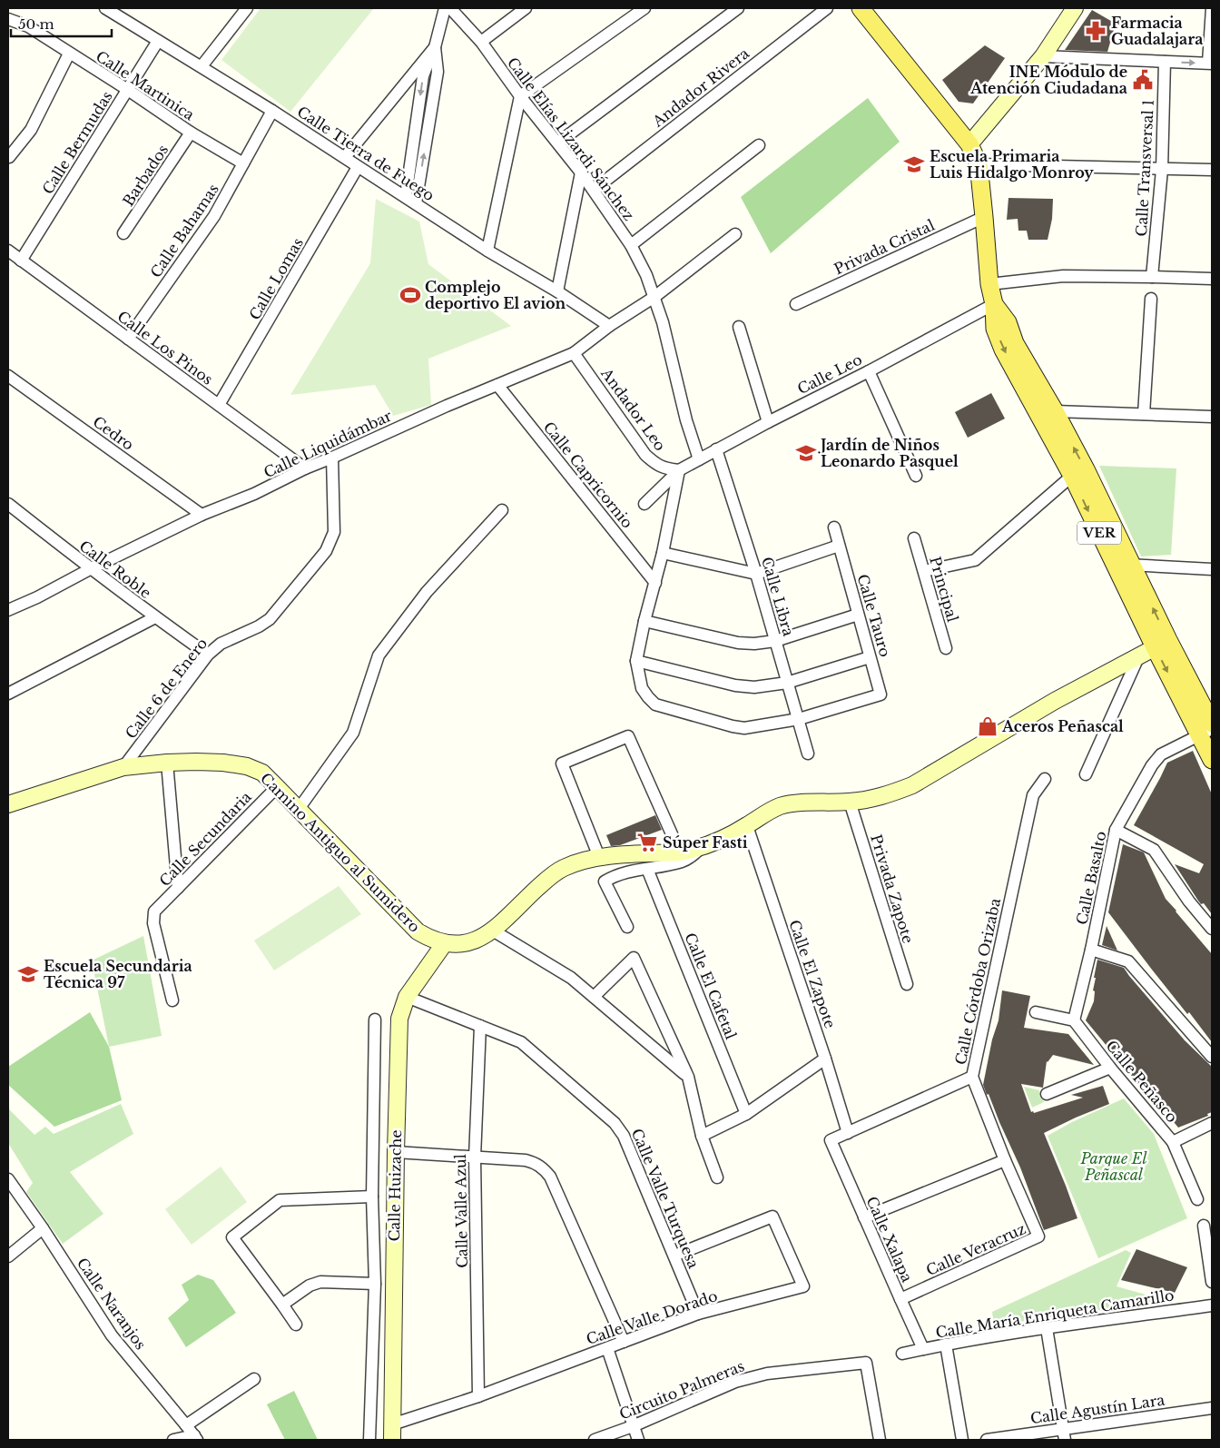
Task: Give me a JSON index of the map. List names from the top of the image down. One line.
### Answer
{"streets":{"main road":["VER","Camino Antiguo al Sumidero","Calle Huizache"],"street":["Calle Martinica","Andador Rivera","Calle Elías Lizardi Sánchez","Calle Bermudas","Calle Tierra de Fuego","Calle Transversal 1","Barbados","Calle Bahamas","Privada Cristal","Calle Lomas","Calle Los Pinos","Calle Leo","Andador Leo","Cedro","Calle Liquidámbar","Calle Capricornio","Calle Roble","Principal","Calle Libra","Calle Tauro","Calle 6 de Enero","Calle Secundaria","Calle Basalto","Privada Zapote","Calle El Zapote","Calle Córdoba Orizaba","Calle El Cafetal","Calle Peñasco","Calle Valle Turquesa","Calle Valle Azul","Calle Xalapa","Calle Veracruz","Calle Naranjos","Calle María Enriqueta Camarillo","Calle Valle Dorado","Circuito Palmeras","Calle Agustín Lara"]},"crossings":[["Calle Martinica","Calle Bermudas"],["Calle Martinica","Barbados"],["Calle Martinica","Calle Bahamas"],["Andador Rivera","Calle Elías Lizardi Sánchez"],["Calle Elías Lizardi Sánchez","Calle Liquidámbar"],["Calle Bermudas","Calle Tierra de Fuego"],["Calle Bermudas","Calle Los Pinos"],["Calle Tierra de Fuego","Calle Bahamas"],["Calle Tierra de Fuego","Calle Lomas"],["Calle Tierra de Fuego","Calle Liquidámbar"],["Calle Bahamas","Calle Los Pinos"],["Privada Cristal","VER"],["Calle Lomas","Calle Los Pinos"],["Calle Los Pinos","Calle Liquidámbar"],["Calle Leo","Andador Leo"],["Calle Leo","VER"],["Calle Leo","Calle Libra"],["Andador Leo","Calle Liquidámbar"],["Cedro","Calle Liquidámbar"],["Calle Liquidámbar","Calle Capricornio"],["Calle Liquidámbar","Calle Roble"],["Calle Liquidámbar","Calle 6 de Enero"],["VER","Camino Antiguo al Sumidero"],["VER","Calle Basalto"],["Calle Roble","Calle 6 de Enero"],["Calle Libra","Calle Tauro"],["Calle 6 de Enero","Camino Antiguo al Sumidero"],["Calle Secundaria","Camino Antiguo al Sumidero"],["Camino Antiguo al Sumidero","Privada Zapote"],["Camino Antiguo al Sumidero","Calle El Zapote"],["Camino Antiguo al Sumidero","Calle Huizache"],["Calle Basalto","Calle Peñasco"],["Calle El Zapote","Calle Xalapa"],["Calle Córdoba Orizaba","Calle Veracruz"],["Calle Huizache","Calle Valle Turquesa"],["Calle Huizache","Calle Valle Dorado"],["Calle Valle Turquesa","Calle Valle Azul"],["Calle Valle Turquesa","Calle Valle Dorado"],["Calle Valle Azul","Calle Valle Dorado"],["Calle Xalapa","Calle Veracruz"],["Calle Xalapa","Calle María Enriqueta Camarillo"]],"parks":["Parque El Peñascal"],"places":{"pharmacy":["Farmacia Guadalajara"],"public building":["INE Módulo de Atención Ciudadana"],"school or university":["Escuela Primaria Luis Hidalgo Monroy","Jardín de Niños Leonardo Pasquel","Escuela Secundaria Técnica 97"],"sports":["Complejo deportivo El avion"],"shop":["Aceros Peñascal"],"supermarket":["Súper Fasti"]},"scale_bar":"50 m"}
